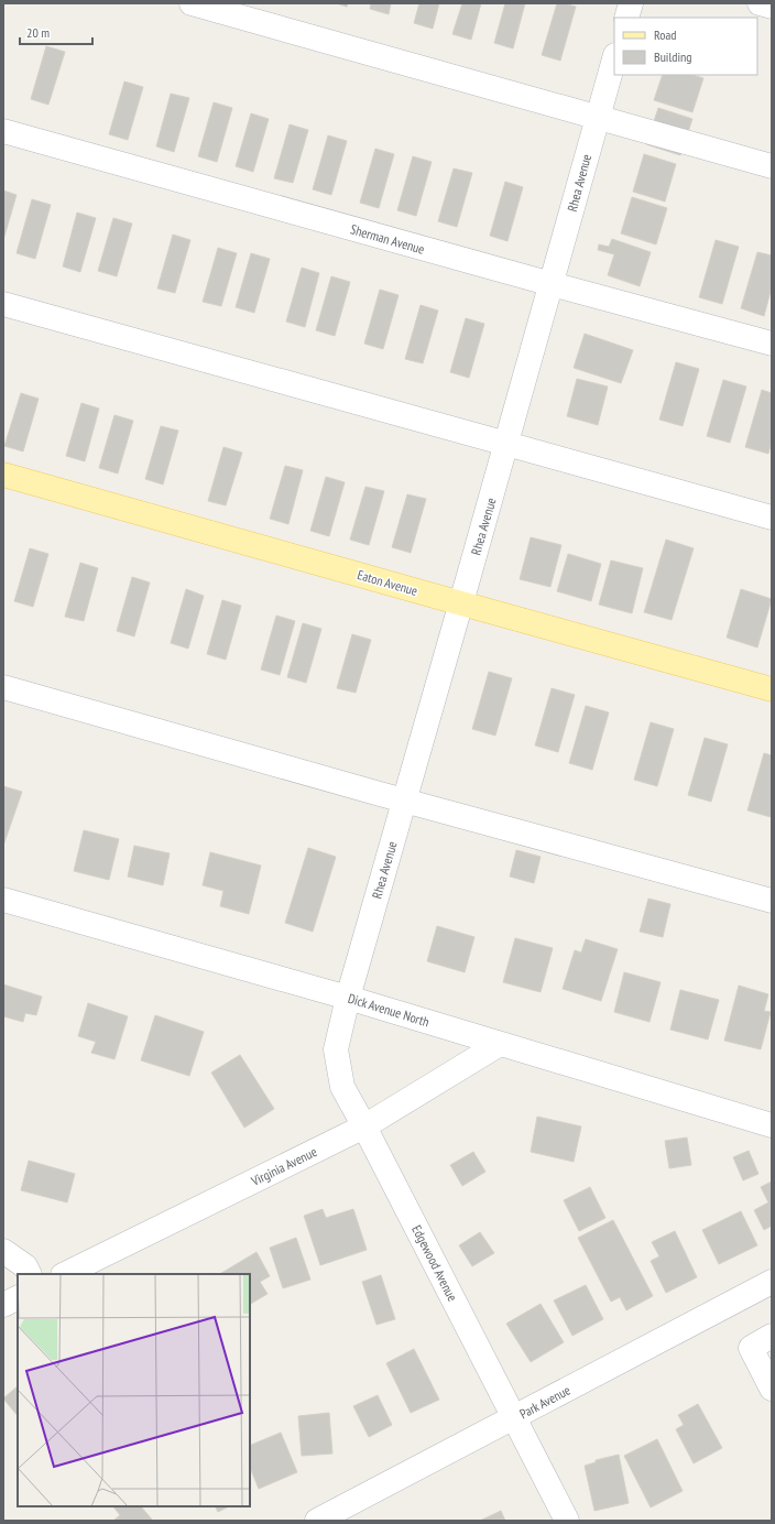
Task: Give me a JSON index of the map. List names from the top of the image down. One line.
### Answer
{"streets":{"main road":["Eaton Avenue"],"street":["Rhea Avenue","Sherman Avenue","Dick Avenue North","Virginia Avenue","Edgewood Avenue","Park Avenue"]},"crossings":[["Rhea Avenue","Sherman Avenue"],["Rhea Avenue","Eaton Avenue"],["Rhea Avenue","Dick Avenue North"],["Rhea Avenue","Edgewood Avenue"],["Dick Avenue North","Virginia Avenue"],["Dick Avenue North","Edgewood Avenue"],["Virginia Avenue","Edgewood Avenue"],["Edgewood Avenue","Park Avenue"]],"legend":["Road","Building"],"scale_bar":"20 m"}
